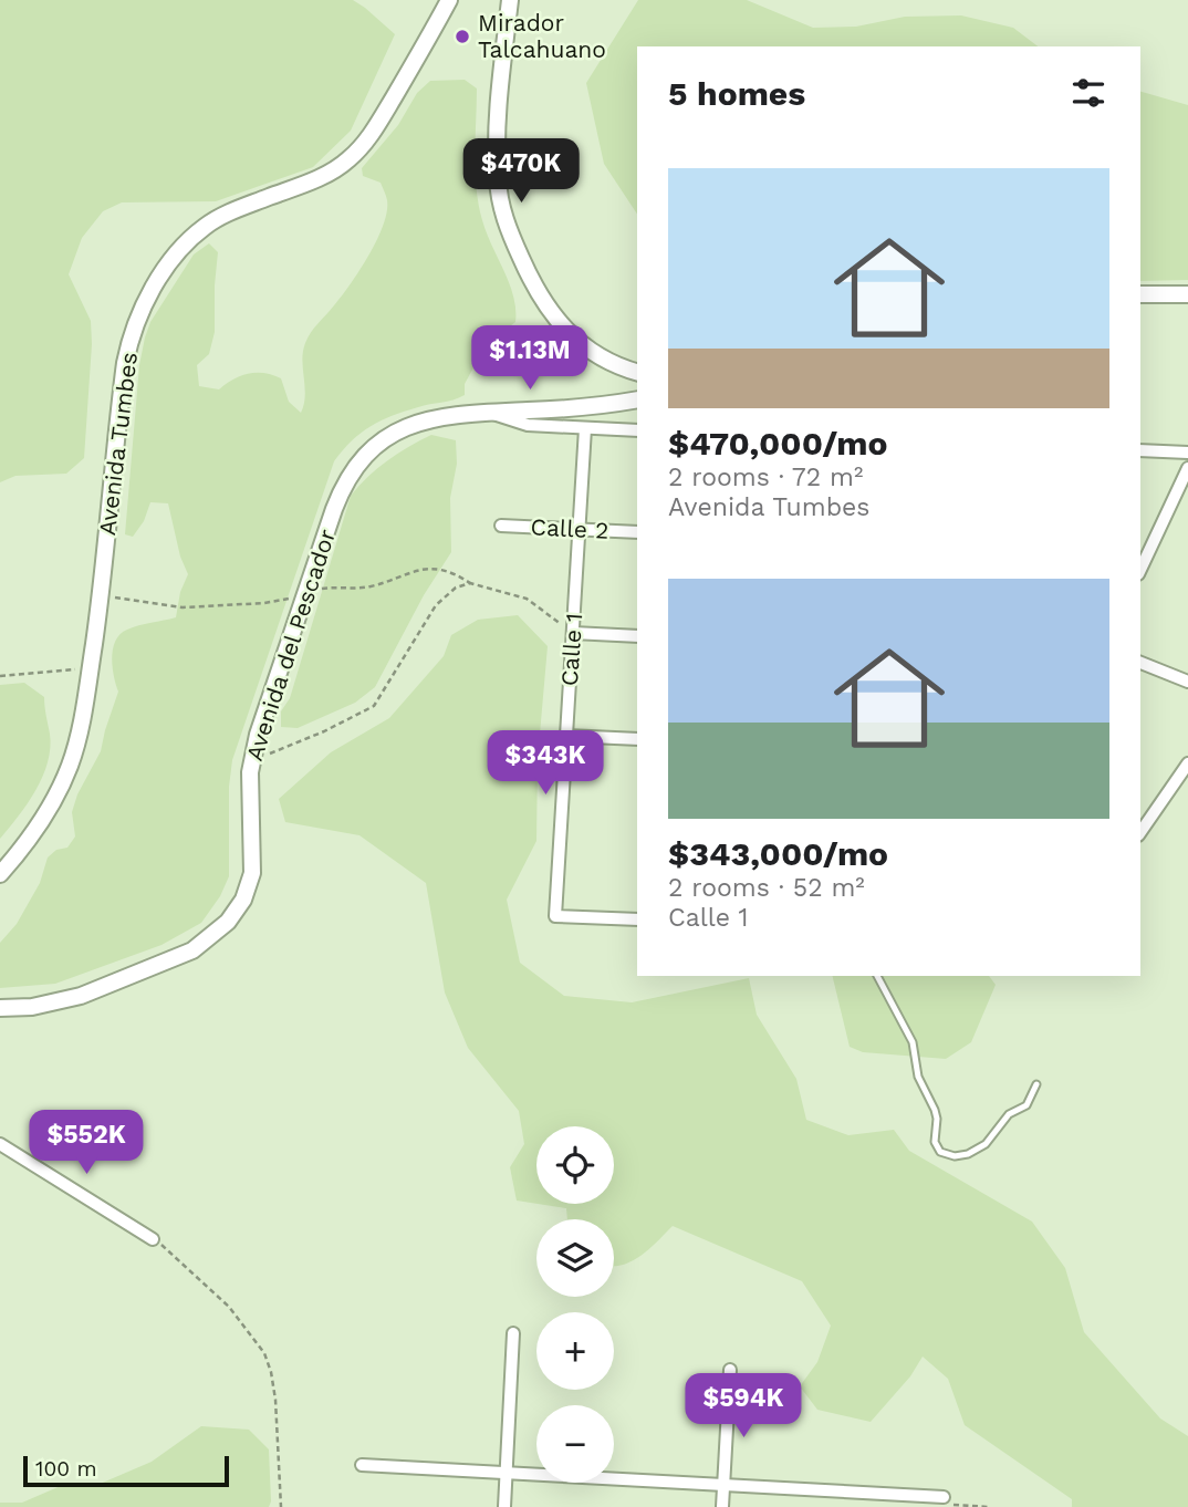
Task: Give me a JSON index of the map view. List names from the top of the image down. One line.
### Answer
{"streets":{"main road":["Avenida Tumbes","Avenida del Pescador"],"street":["Calle 2","Calle 1"]},"crossings":[["Calle 2","Calle 1"]],"places":["Mirador Talcahuano"],"scale_bar":"100 m","page":{"heading":"5 homes","price":["$470K","$1.13M","$343K","$552K","$594K"],"list":[{"name":"$470,000/mo","note":"2 rooms · 72 m² · Avenida Tumbes"},{"name":"$343,000/mo","note":"2 rooms · 52 m² · Calle 1"}],"map_buttons":["+","−"],"scale":"100 m"}}
